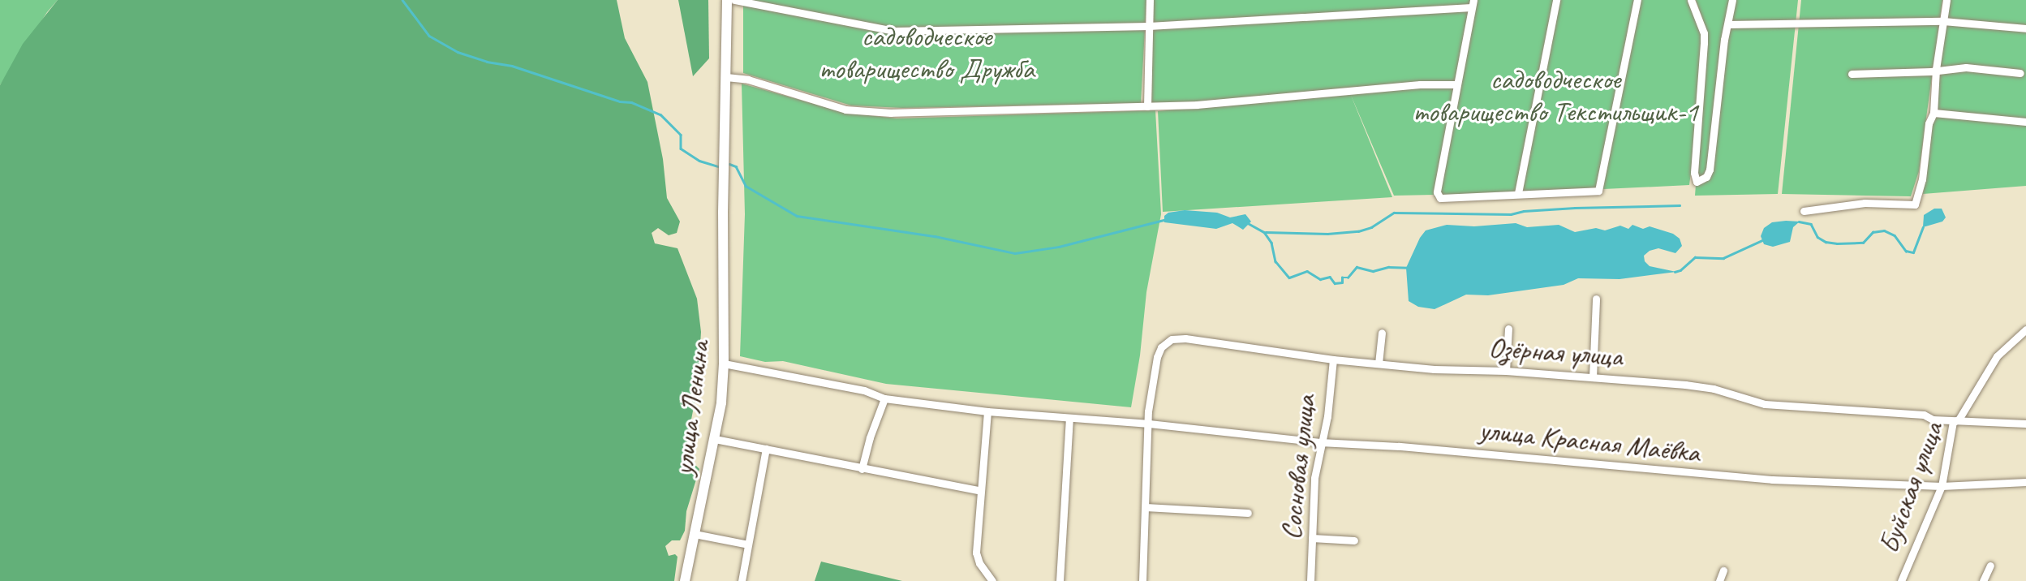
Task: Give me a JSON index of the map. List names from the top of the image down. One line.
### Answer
{"streets":{"main road":["улица Ленина"],"street":["Озёрная улица","улица Красная Маёвка","Сосновая улица","Буйская улица"]},"crossings":[["Озёрная улица","улица Красная Маёвка"],["Озёрная улица","Сосновая улица"],["Озёрная улица","Буйская улица"],["улица Ленина","улица Красная Маёвка"],["улица Красная Маёвка","Сосновая улица"],["улица Красная Маёвка","Буйская улица"]],"parks":["садоводческое товарищество Дружба","садоводческое товарищество Текстильщик-1"]}
